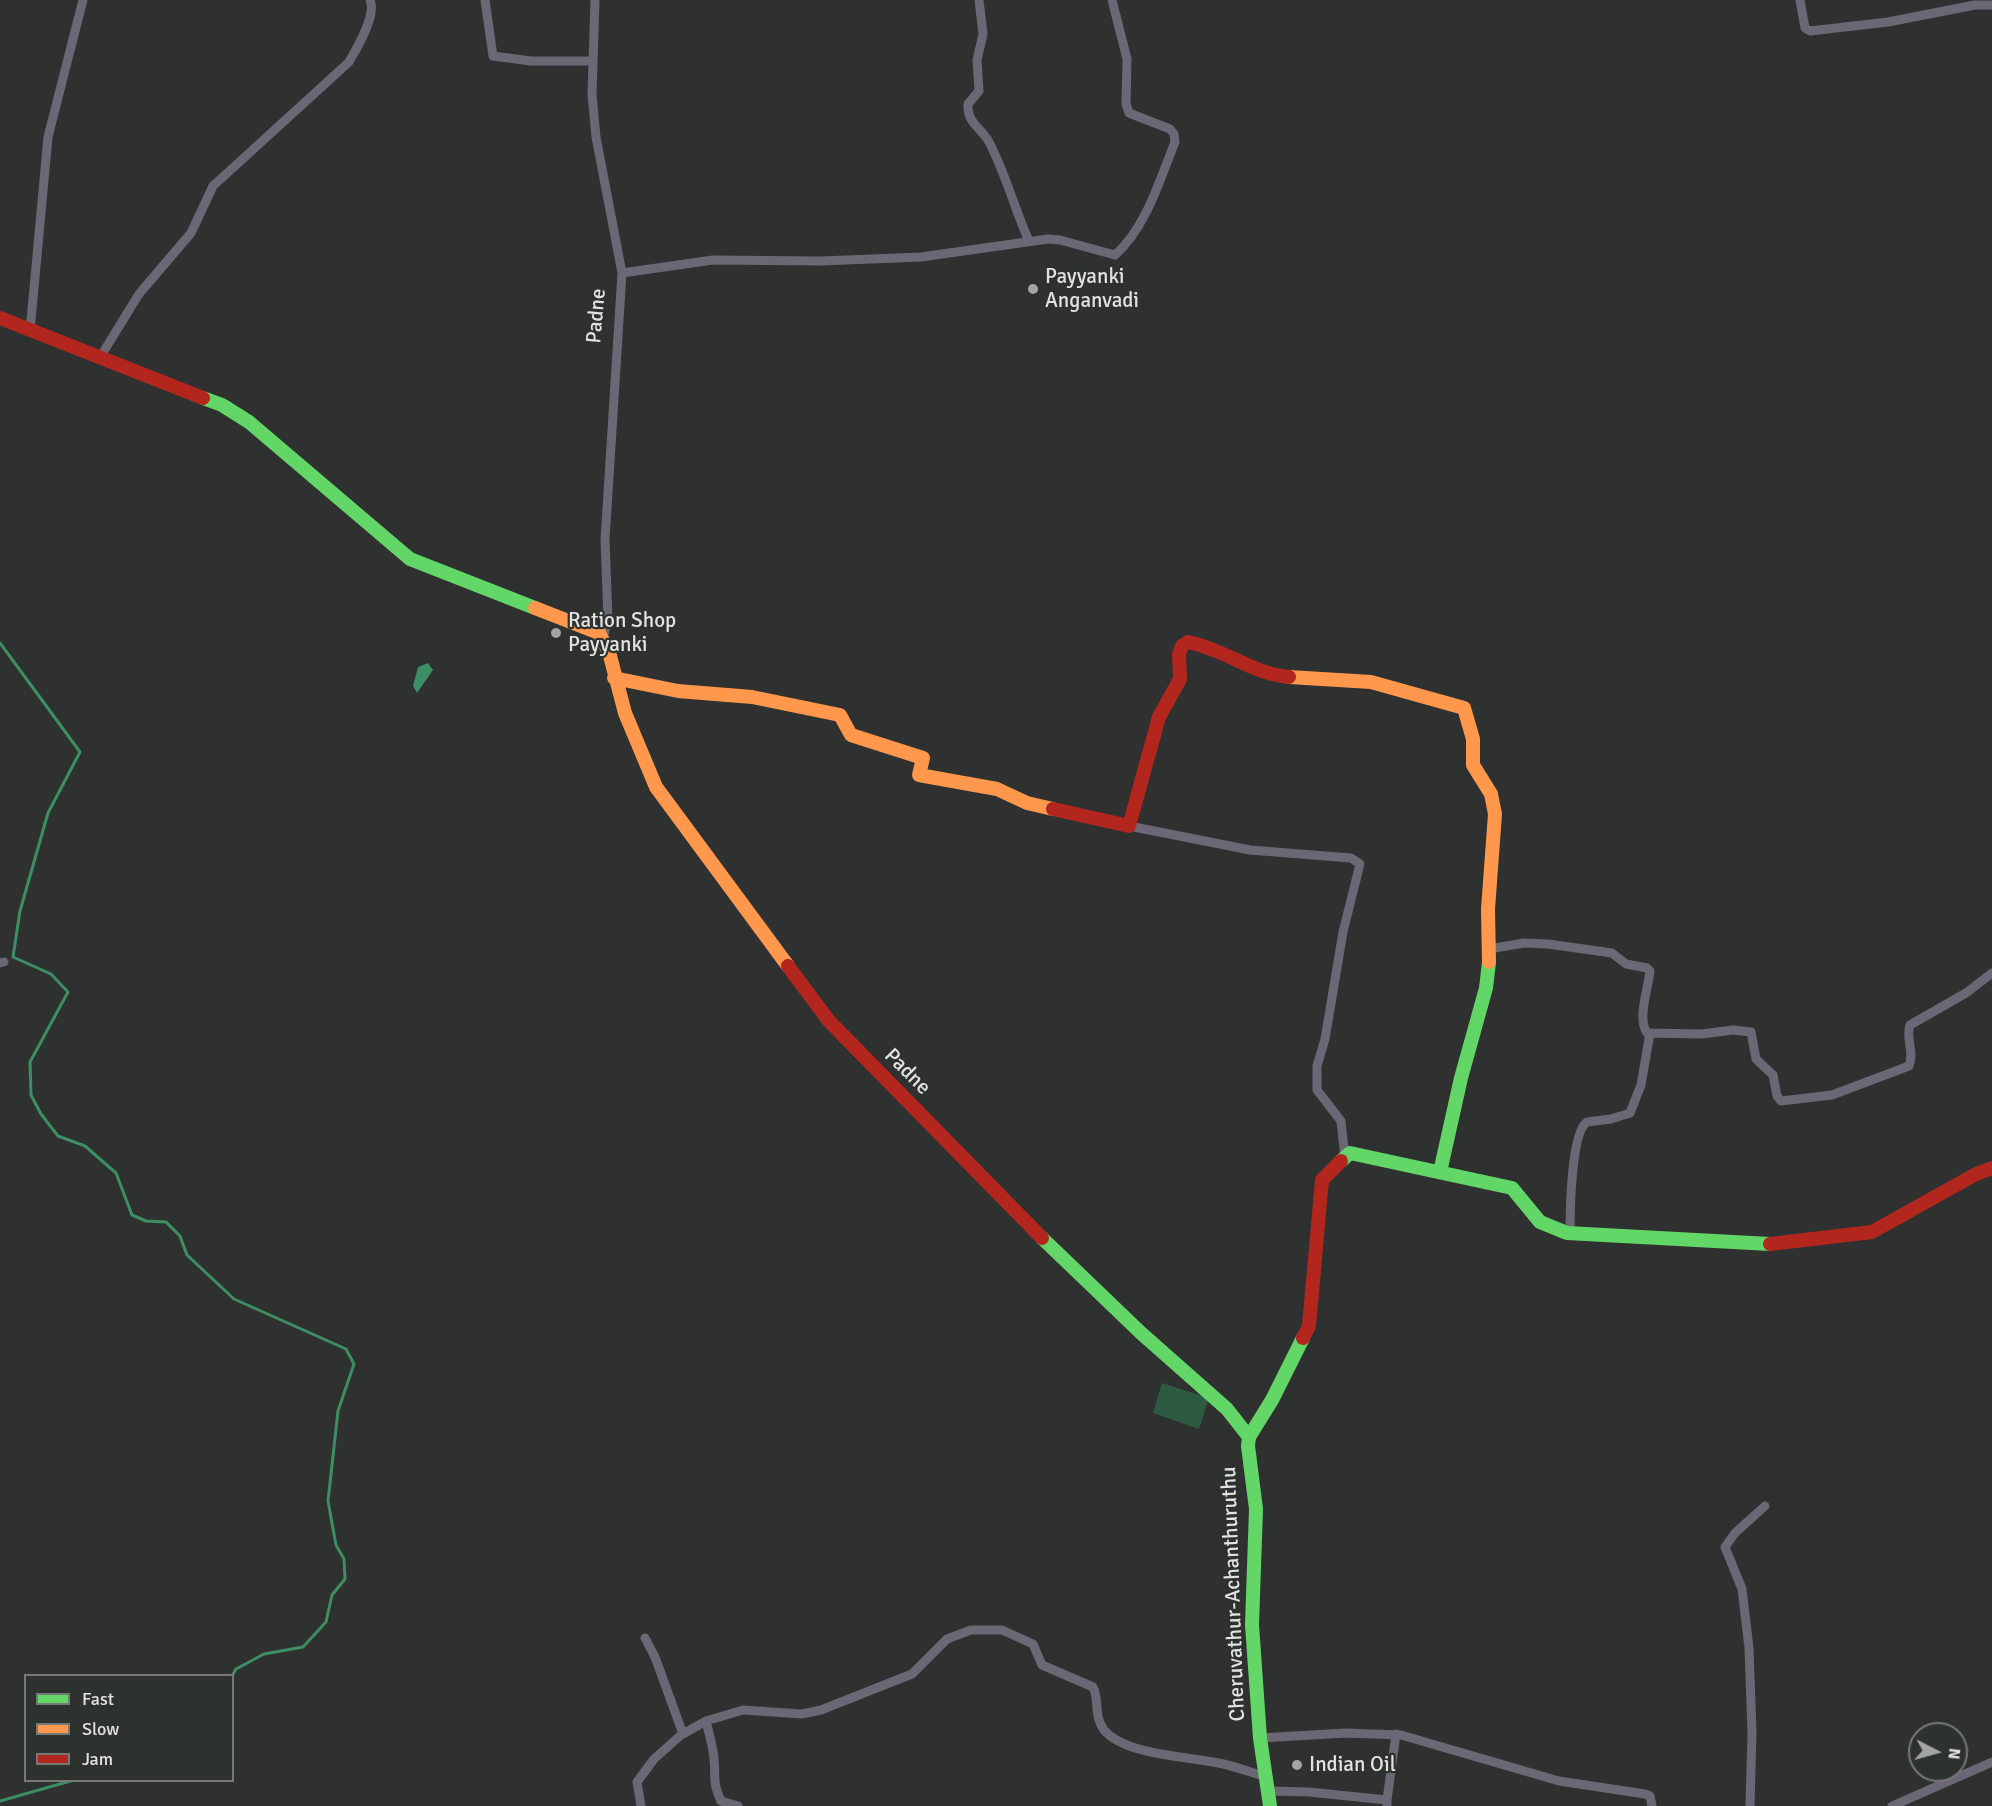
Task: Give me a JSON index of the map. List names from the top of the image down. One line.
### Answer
{"streets":{"main road":["Padne","Cheruvathur-Achanthuruthu"]},"crossings":[["Padne","Cheruvathur-Achanthuruthu"]],"places":["Payyanki Anganvadi","Ration Shop Payyanki","Indian Oil"],"legend":["Fast","Slow","Jam"],"north":"right"}
